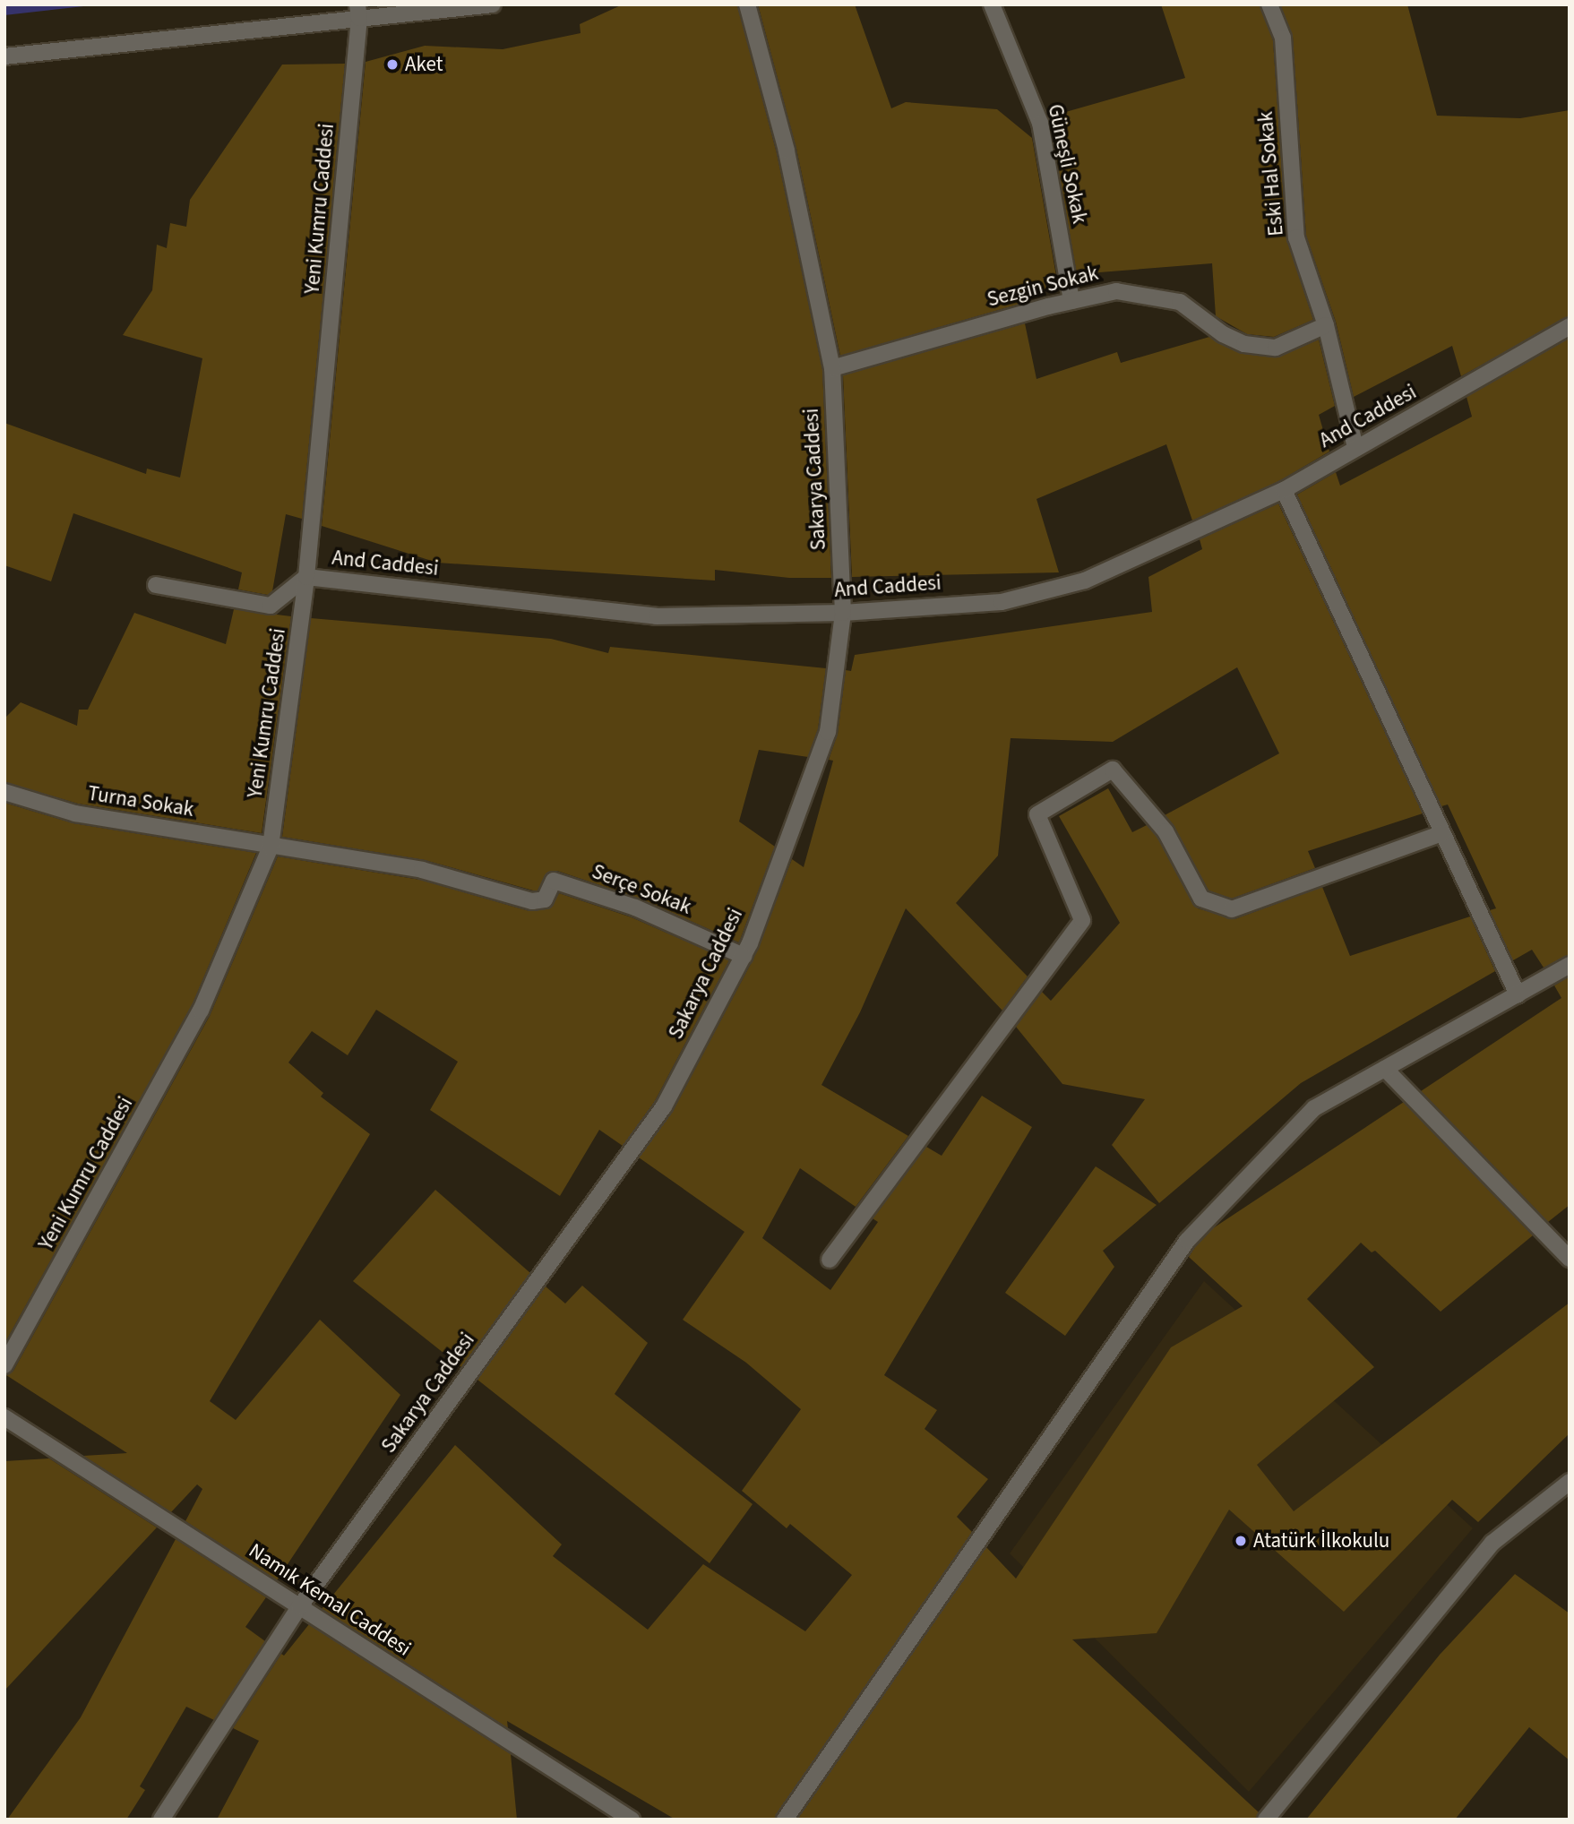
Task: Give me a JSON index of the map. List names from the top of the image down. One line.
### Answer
{"streets":{"street":["Güneşli Sokak","Eski Hal Sokak","Yeni Kumru Caddesi","Sezgin Sokak","And Caddesi","Sakarya Caddesi","Turna Sokak","Serçe Sokak","Namık Kemal Caddesi"]},"crossings":[["Güneşli Sokak","Sezgin Sokak"],["Eski Hal Sokak","Sezgin Sokak"],["Eski Hal Sokak","And Caddesi"],["Yeni Kumru Caddesi","And Caddesi"],["Yeni Kumru Caddesi","Turna Sokak"],["Yeni Kumru Caddesi","Serçe Sokak"],["Sezgin Sokak","Sakarya Caddesi"],["And Caddesi","Sakarya Caddesi"],["Sakarya Caddesi","Serçe Sokak"],["Sakarya Caddesi","Namık Kemal Caddesi"],["Turna Sokak","Serçe Sokak"]],"places":["Aket","Atatürk İlkokulu"]}
